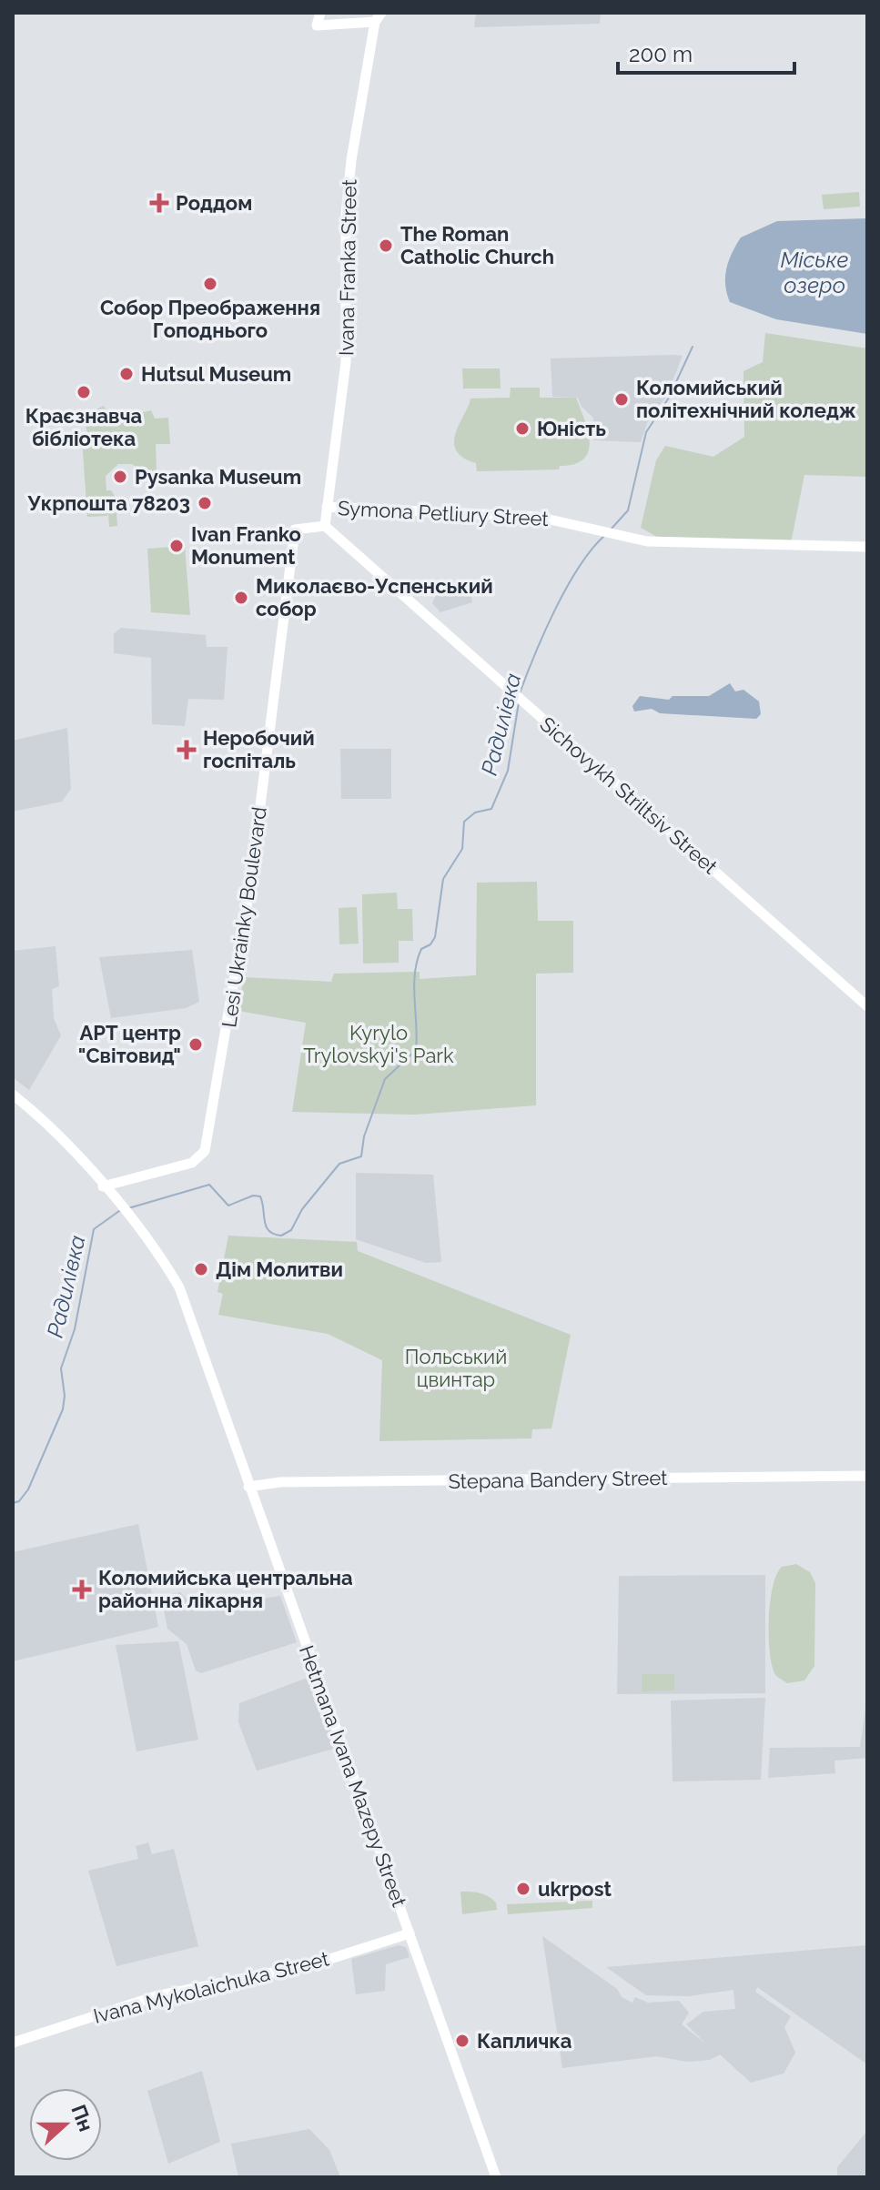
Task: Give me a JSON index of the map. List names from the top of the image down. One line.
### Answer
{"streets":{"street":["Ivana Franka Street","Symona Petliury Street","Sichovykh Striltsiv Street","Lesi Ukrainky Boulevard","Stepana Bandery Street","Hetmana Ivana Mazepy Street","Ivana Mykolaichuka Street"]},"crossings":[["Ivana Franka Street","Symona Petliury Street"],["Ivana Franka Street","Sichovykh Striltsiv Street"],["Ivana Franka Street","Lesi Ukrainky Boulevard"],["Sichovykh Striltsiv Street","Lesi Ukrainky Boulevard"],["Lesi Ukrainky Boulevard","Hetmana Ivana Mazepy Street"],["Stepana Bandery Street","Hetmana Ivana Mazepy Street"],["Hetmana Ivana Mazepy Street","Ivana Mykolaichuka Street"]],"water":["Міське озеро","Радилівка"],"parks":["Kyrylo Trylovskyi's Park","Польський цвинтар"],"places":{"health":["Роддом","Неробочий госпіталь","Коломийська центральна районна лікарня"],"other":["The Roman Catholic Church","Собор Преображення Гоподнього","Hutsul Museum","Краєзнавча бібліотека","Коломийський політехнічний коледж","Юність","Pysanka Museum","Укрпошта 78203","Ivan Franko Monument","Миколаєво-Успенський собор","АРТ центр \"Світовид\"","Дім Молитви","ukrpost","Капличка"]},"scale_bar":"200 m","north":"right"}
